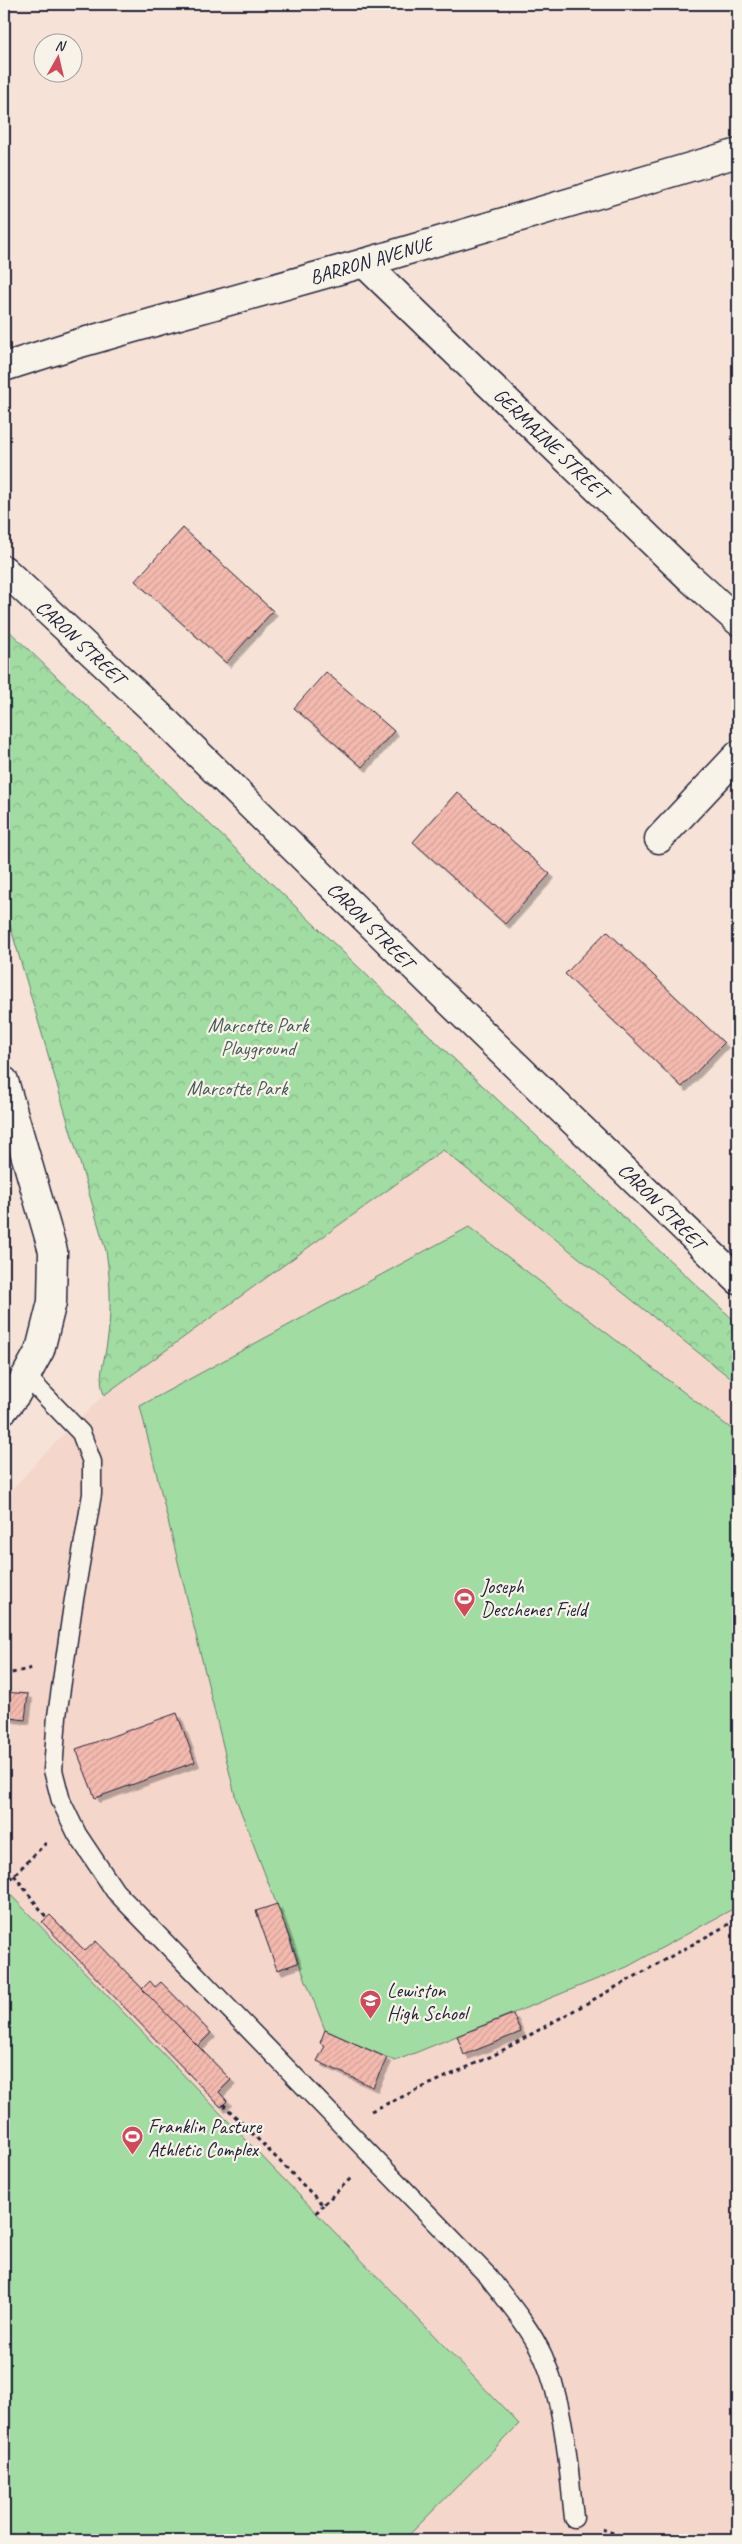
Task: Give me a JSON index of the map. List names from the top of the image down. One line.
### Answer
{"streets":{"street":["BARRON AVENUE","GERMAINE STREET","CARON STREET"]},"crossings":[["BARRON AVENUE","GERMAINE STREET"]],"parks":["Marcotte Park Playground","Marcotte Park"],"places":{"sports":["Joseph Deschenes Field","Franklin Pasture Athletic Complex"],"school or university":["Lewiston High School"]},"north":"top"}
